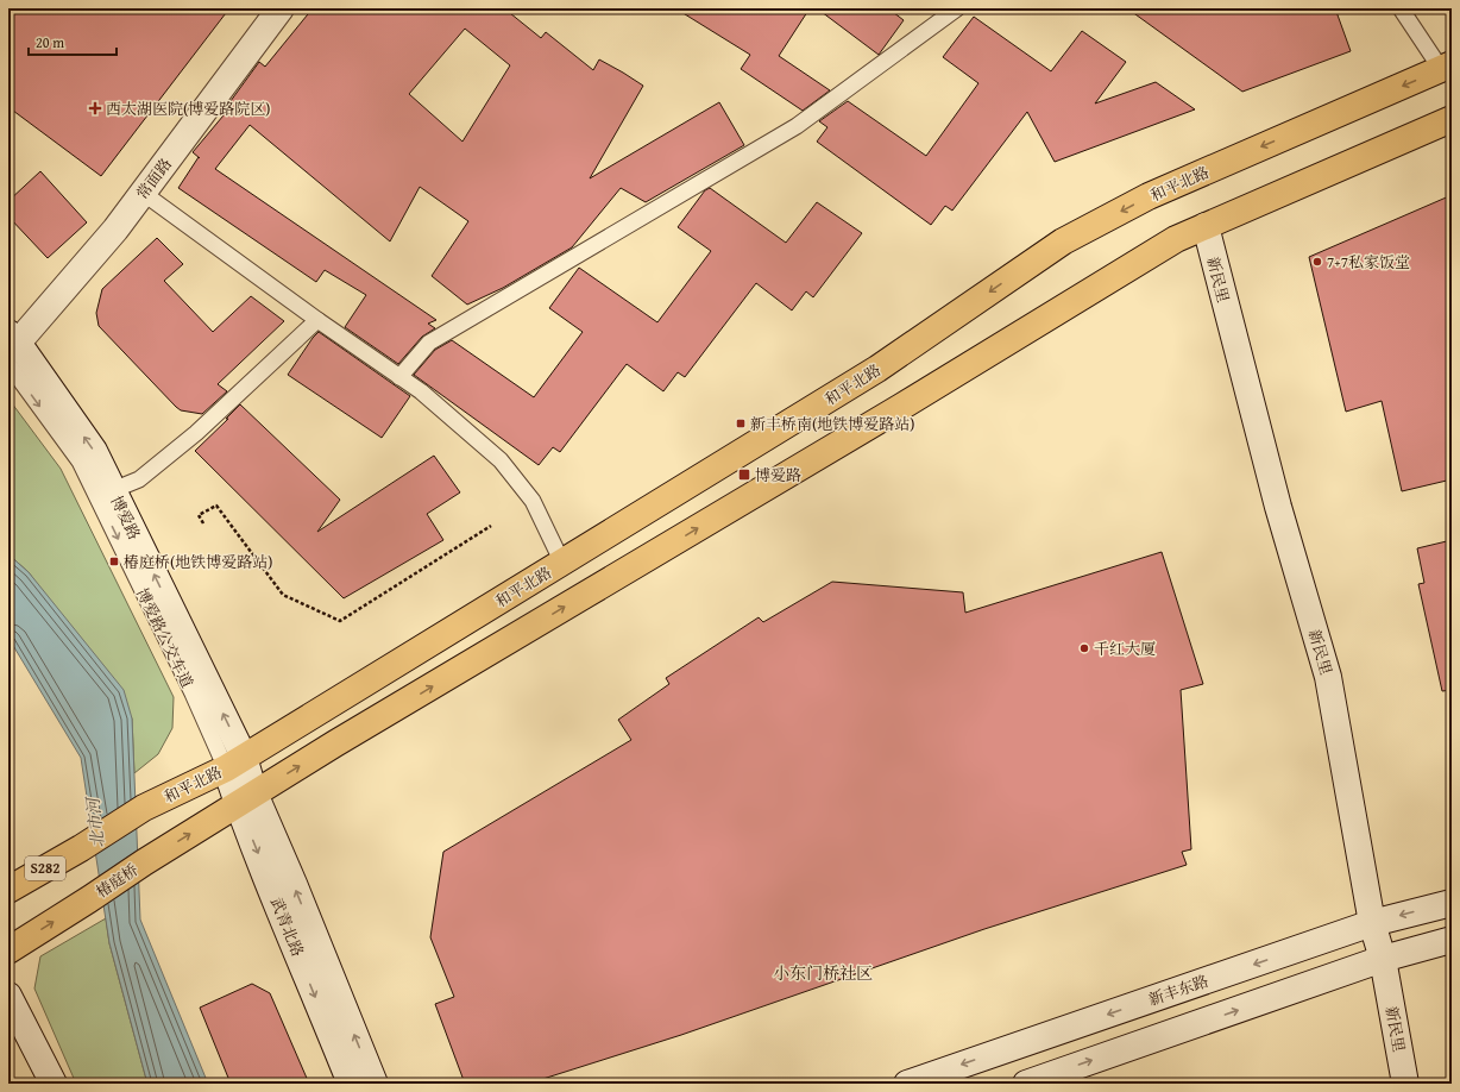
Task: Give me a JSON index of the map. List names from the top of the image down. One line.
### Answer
{"streets":{"main road":["和平北路","S282","椿庭桥"],"street":["常面路","新民里","博爱路","武青北路","新丰东路"],"lane":["博爱路公交车道"]},"crossings":[["常面路","博爱路"],["常面路","博爱路公交车道"],["和平北路","博爱路"],["和平北路","博爱路公交车道"],["新民里","新丰东路"],["博爱路","博爱路公交车道"],["博爱路","椿庭桥"],["博爱路","武青北路"],["椿庭桥","武青北路"]],"one_way":["博爱路","博爱路公交车道","椿庭桥"],"districts":["小东门桥社区"],"water":["北市河"],"places":{"health":["西太湖医院(博爱路院区)"],"other":["7+7私家饭堂","千红大厦"],"transit":["新丰桥南(地铁博爱路站)","博爱路","椿庭桥(地铁博爱路站)"]},"scale_bar":"20 m"}
